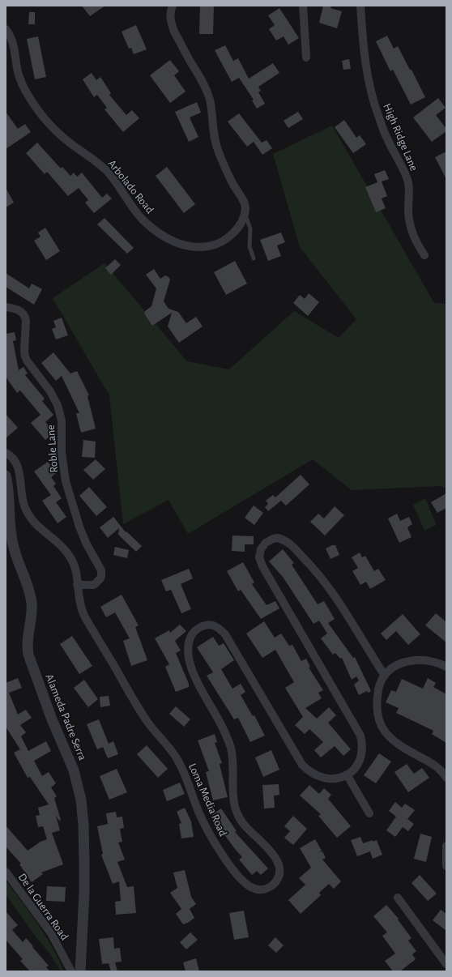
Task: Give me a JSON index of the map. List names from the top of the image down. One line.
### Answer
{"streets":{"street":["High Ridge Lane","Arbolado Road","Roble Lane","Alameda Padre Serra","Loma Media Road","De la Guerra Road"]},"crossings":[["Roble Lane","Loma Media Road"]]}
